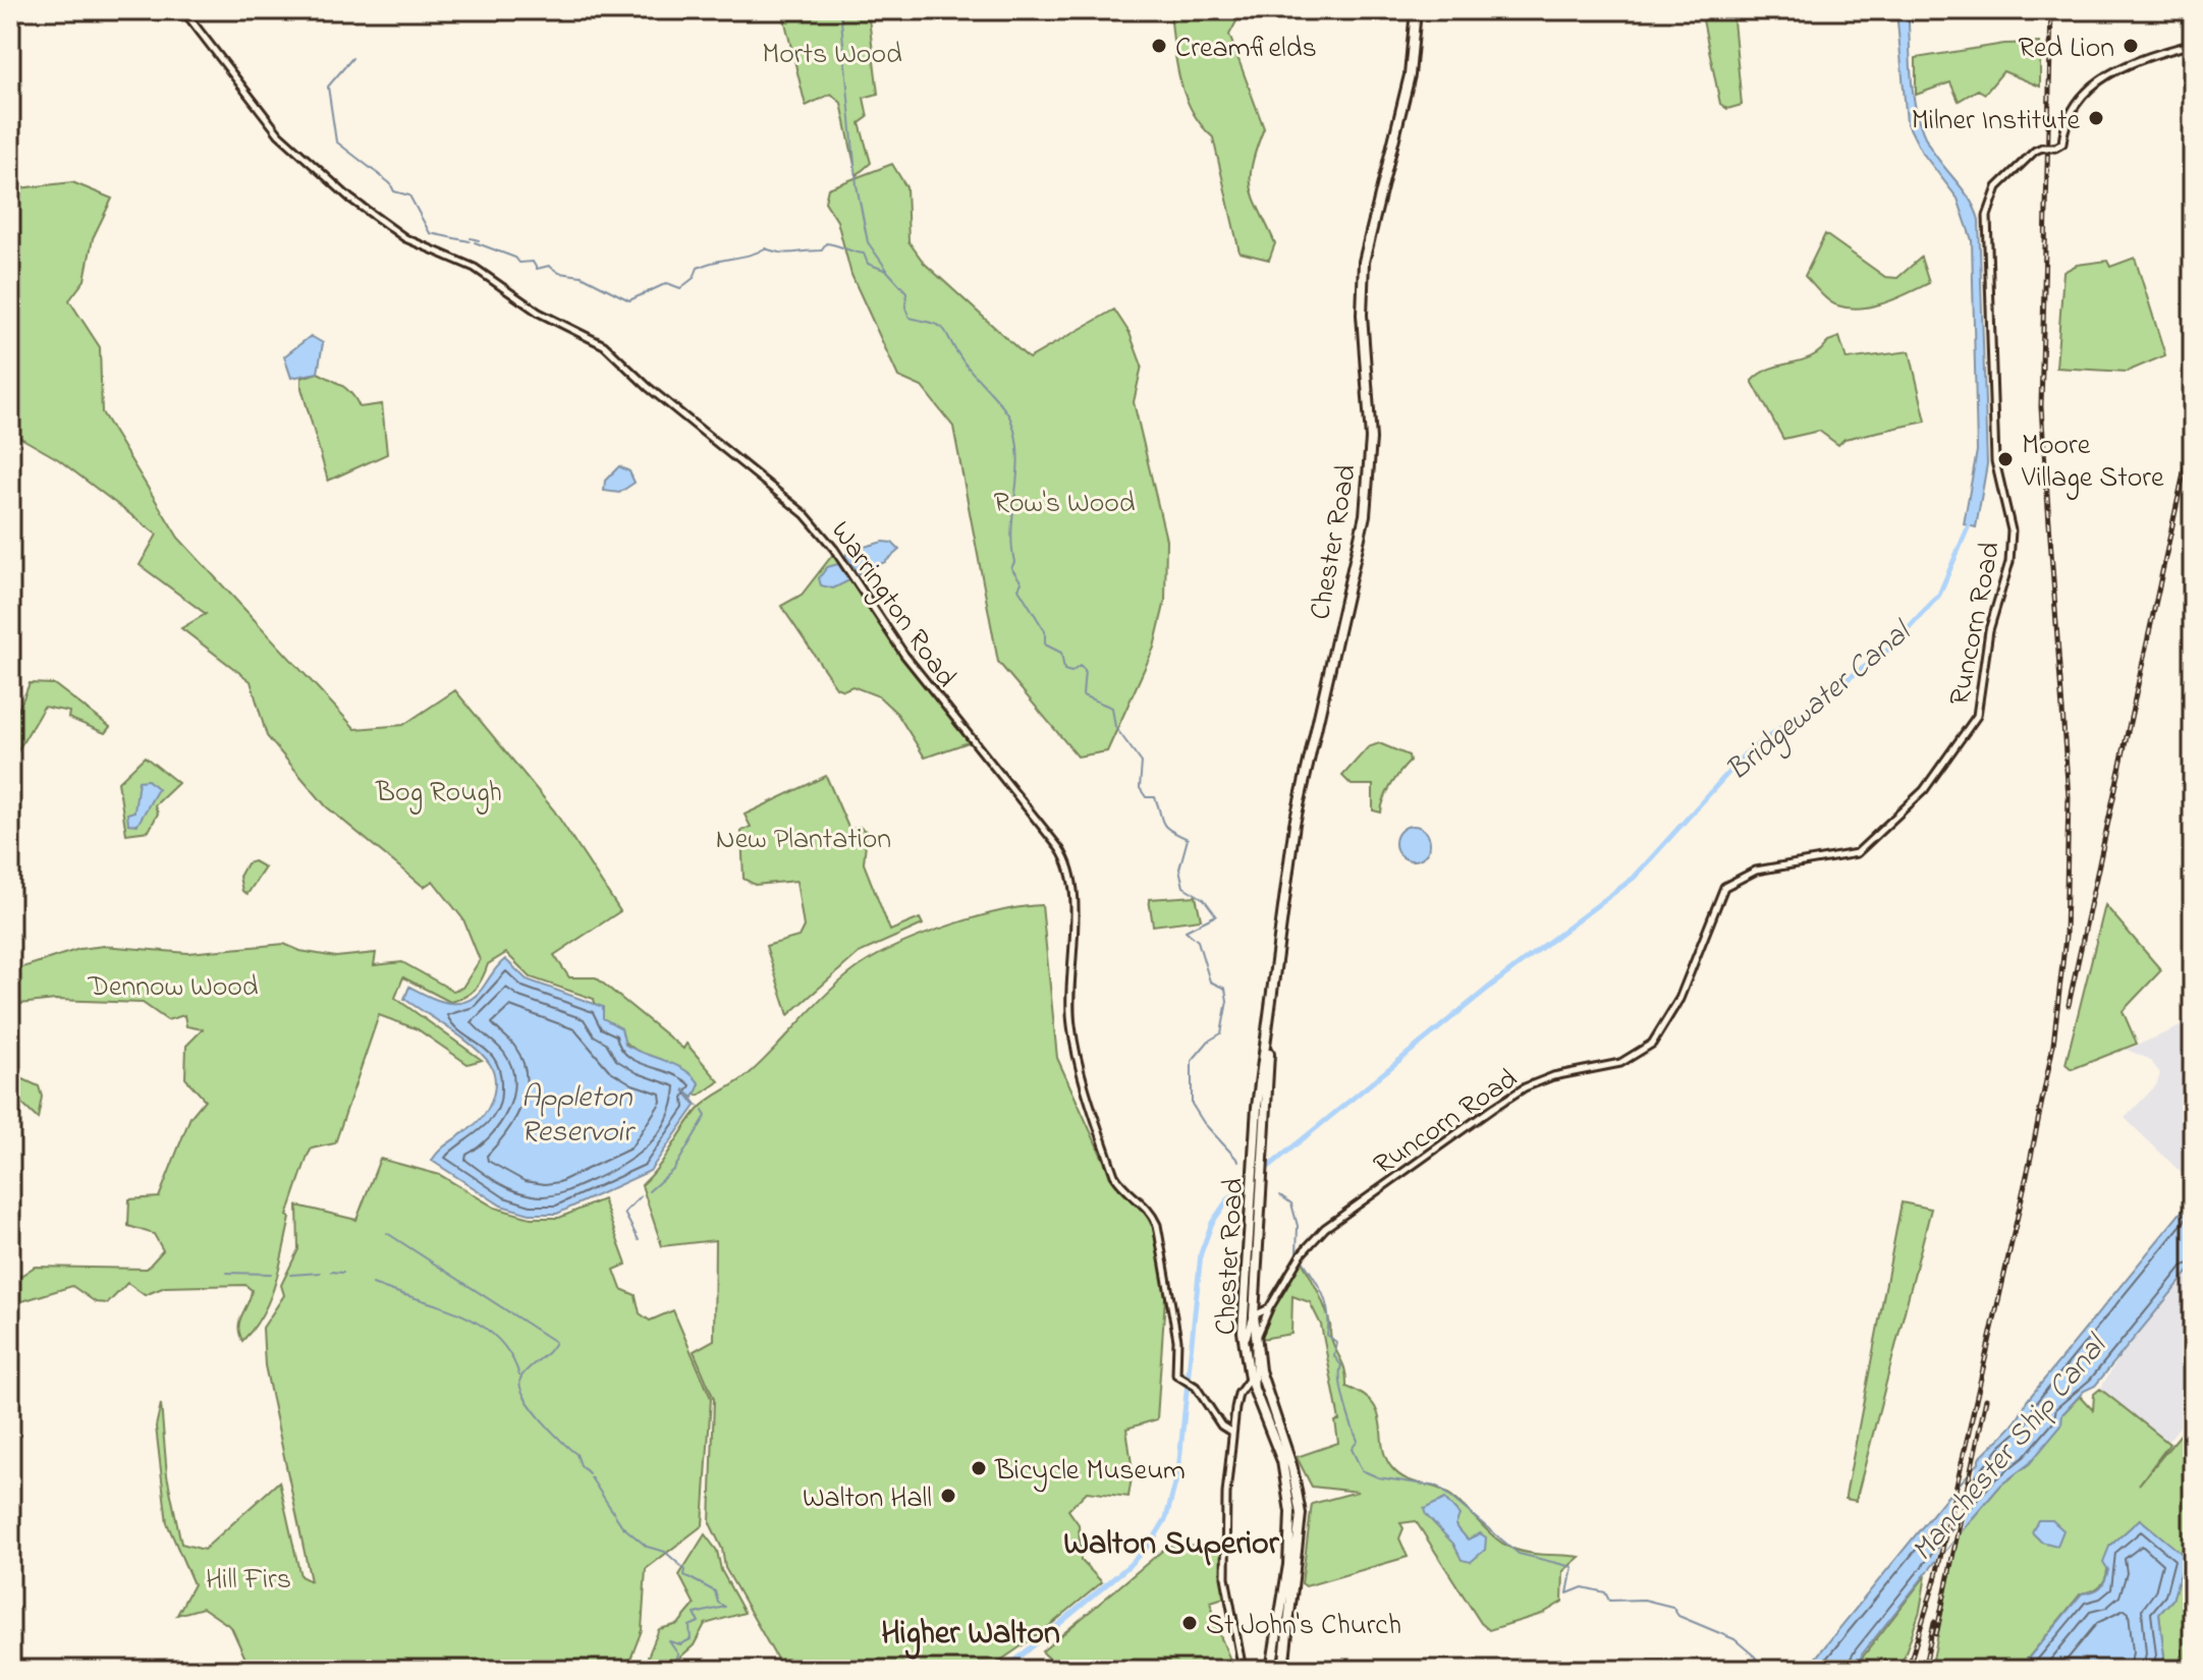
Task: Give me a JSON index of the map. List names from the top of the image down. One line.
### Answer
{"streets":{"highway":["Chester Road"],"street":["Warrington Road","Runcorn Road"]},"crossings":[["Chester Road","Runcorn Road"]],"districts":["Walton Superior","Higher Walton"],"water":["Bridgewater Canal","Appleton Reservoir","Manchester Ship Canal"],"parks":["Morts Wood","Row's Wood","Bog Rough","New Plantation","Dennow Wood","Hill Firs"],"places":["Creamfields","Red Lion","Milner Institute","Moore Village Store","Bicycle Museum","Walton Hall","St John's Church"]}
